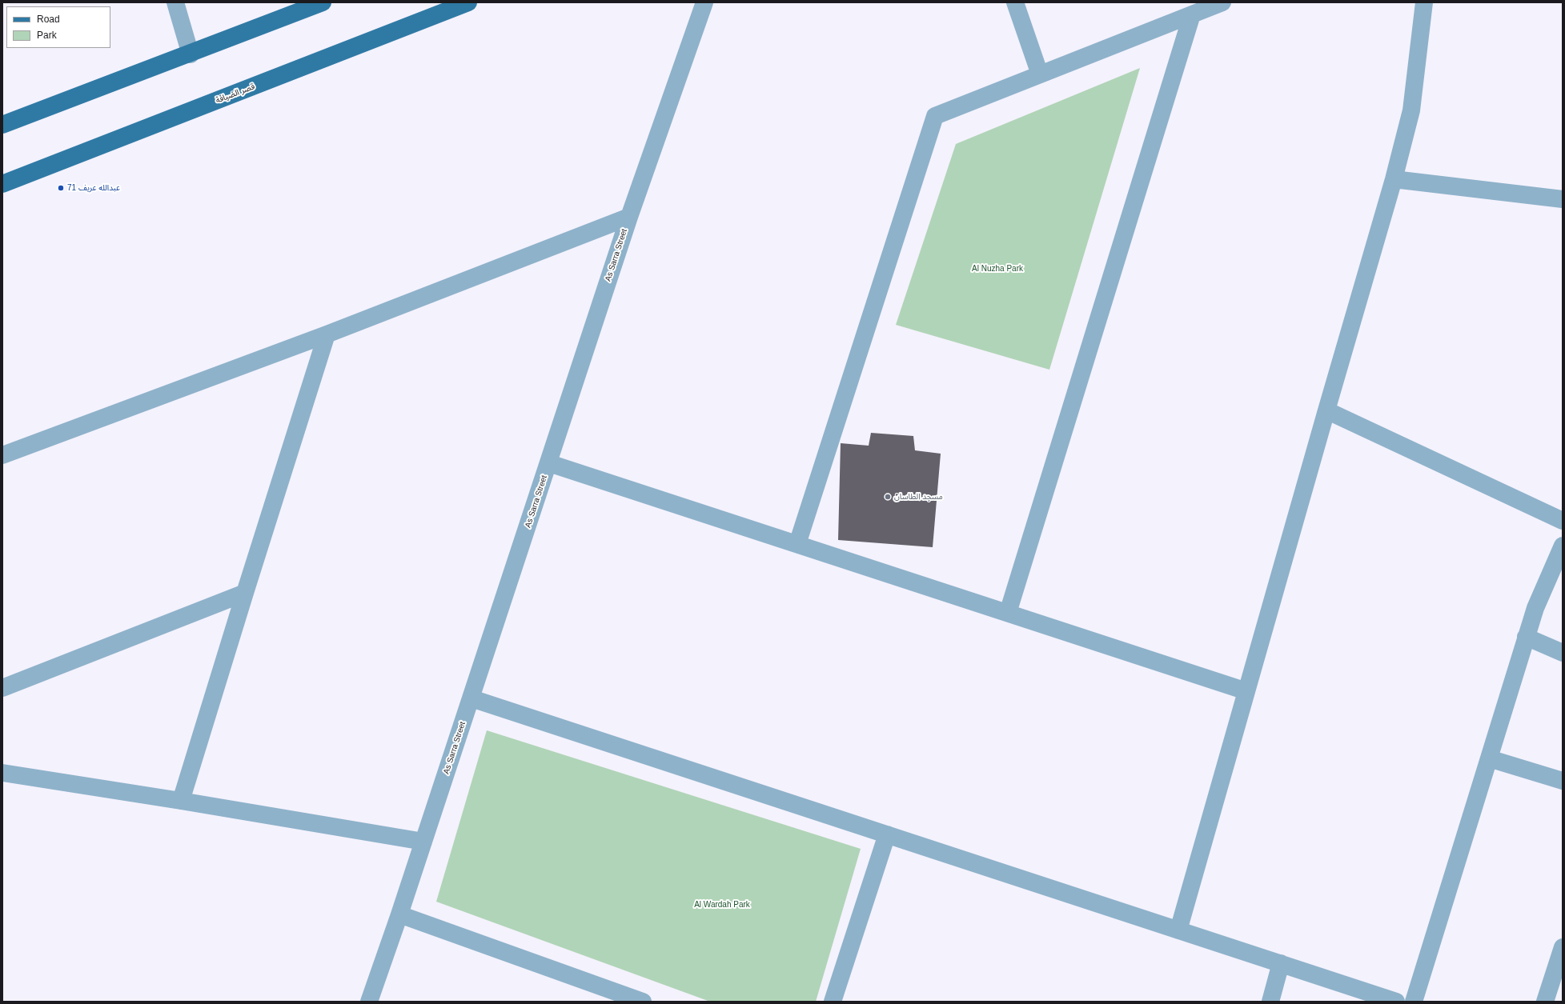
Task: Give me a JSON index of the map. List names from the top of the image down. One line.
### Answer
{"streets":{"main road":["قصر الضيافة"],"street":["As Sarra Street"]},"parks":["Al Nuzha Park","Al Wardah Park"],"places":["عبدالله عريف 71","مسجد الطاسان"],"legend":["Road","Park"]}
